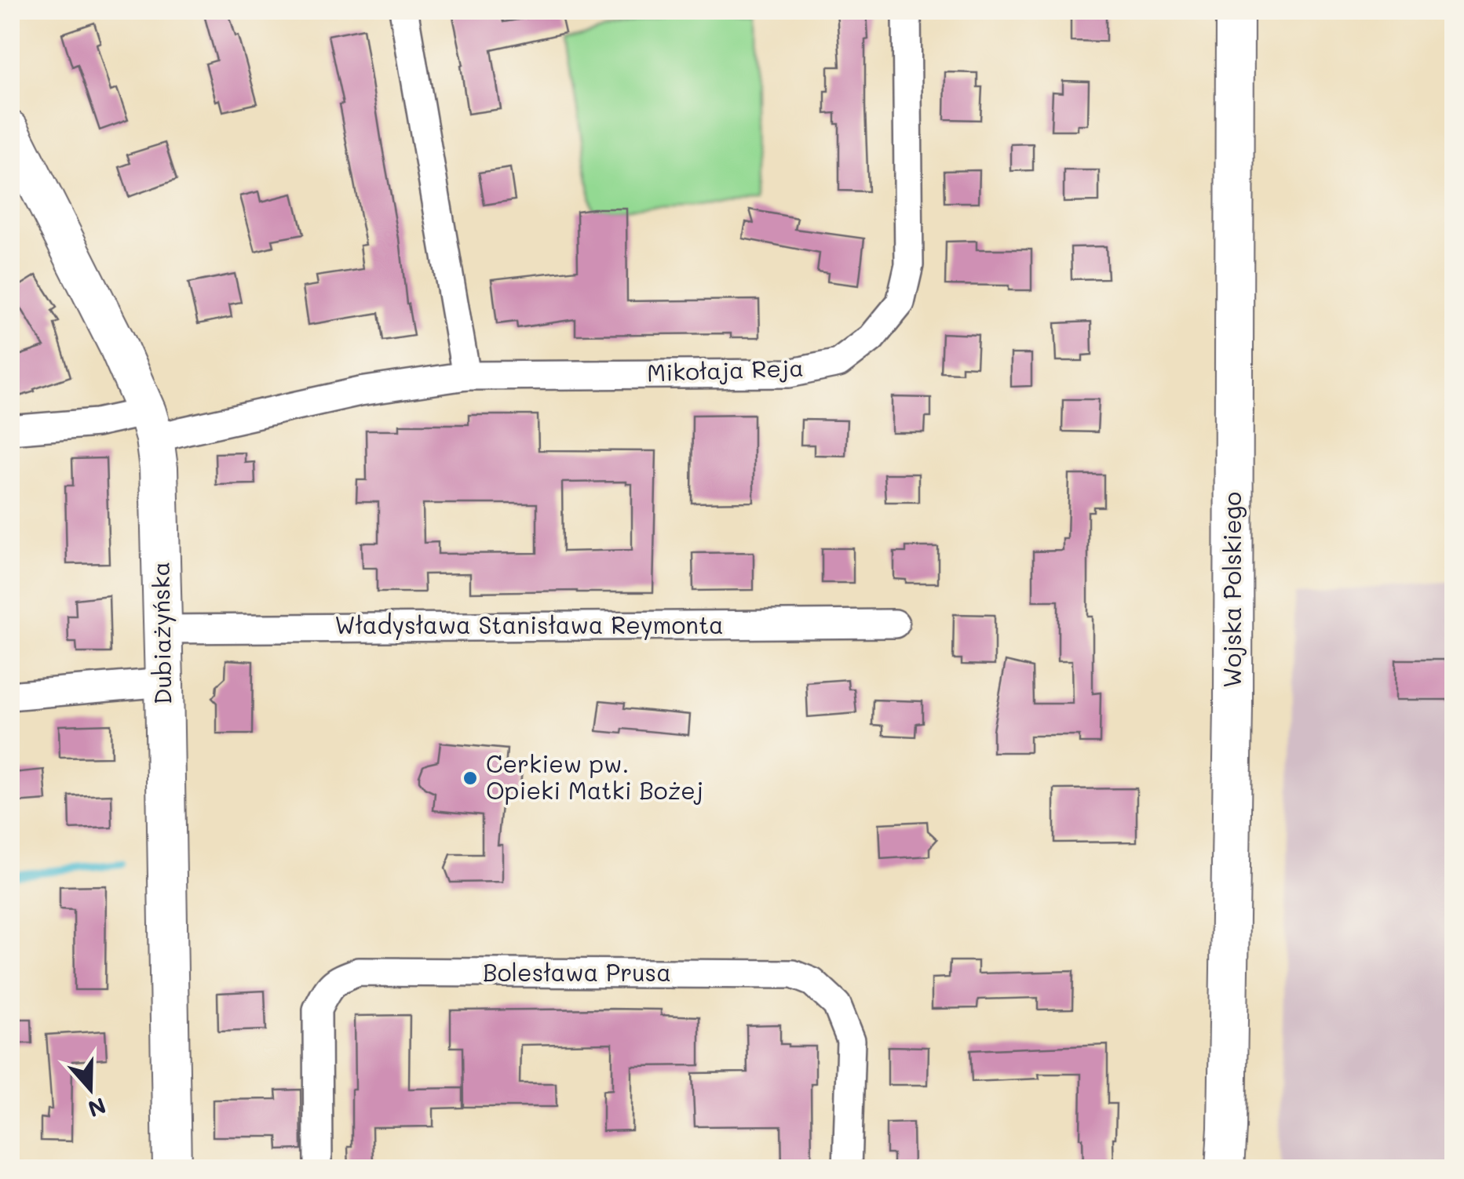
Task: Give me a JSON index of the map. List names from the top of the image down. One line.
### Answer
{"streets":{"main road":["Wojska Polskiego","Dubiażyńska"],"street":["Mikołaja Reja","Władysława Stanisława Reymonta","Bolesława Prusa"]},"crossings":[["Mikołaja Reja","Dubiażyńska"],["Władysława Stanisława Reymonta","Dubiażyńska"]],"places":["Cerkiew pw. Opieki Matki Bożej"],"north":"bottom"}
